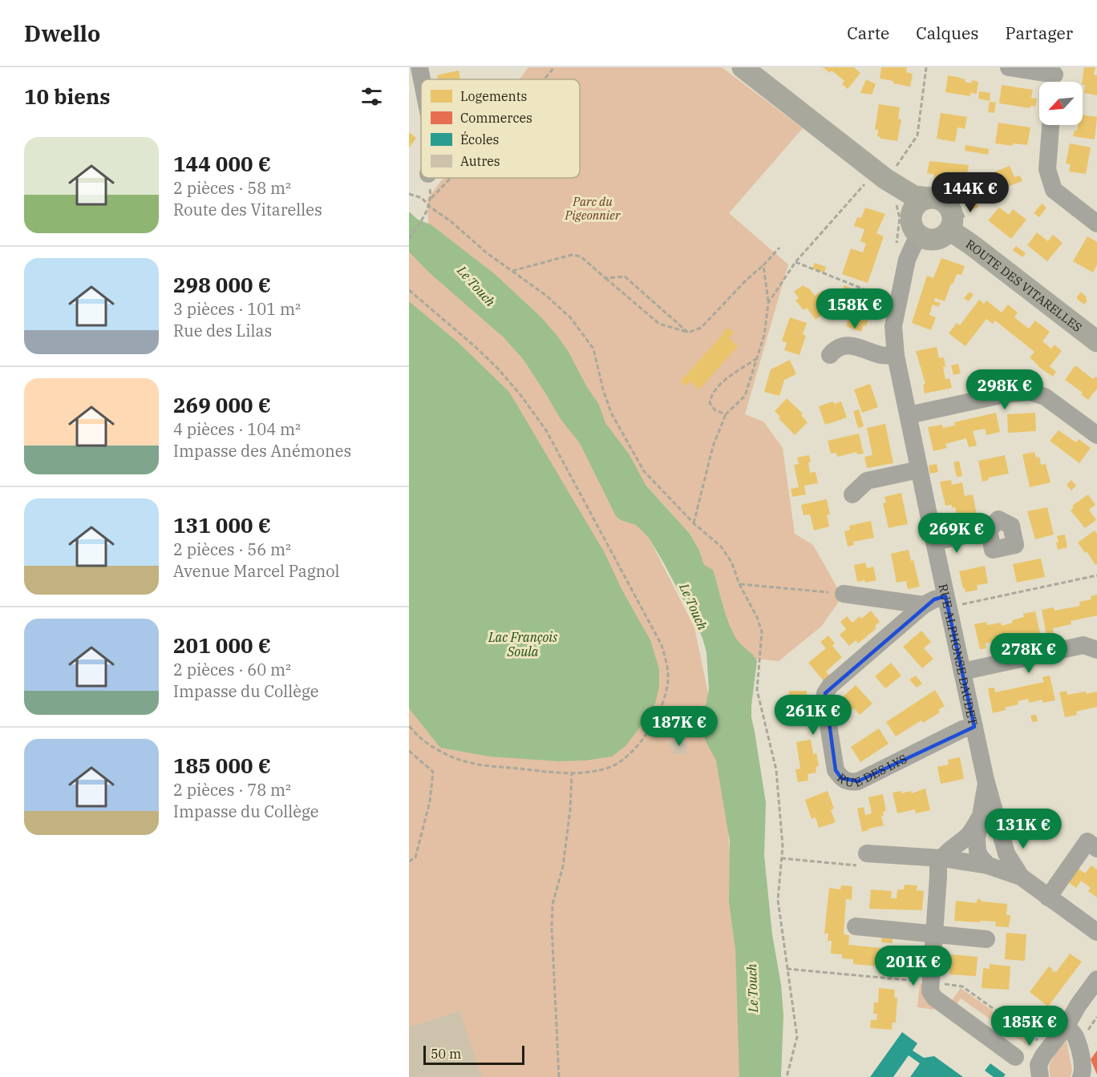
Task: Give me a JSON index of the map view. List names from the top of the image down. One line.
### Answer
{"streets":{"main road":["ROUTE DES VITARELLES"],"street":["RUE ALPHONSE DAUDET","RUE DES LYS"]},"crossings":[["ROUTE DES VITARELLES","RUE ALPHONSE DAUDET"],["RUE ALPHONSE DAUDET","RUE DES LYS"]],"water":["Le Touch","Lac François Soula"],"parks":["Parc du Pigeonnier"],"legend":["Logements","Commerces","Écoles","Autres"],"scale_bar":"50 m","north":"bottom left","page":{"header":"Dwello","nav":["Carte","Calques","Partager"],"heading":"10 biens","list":[{"name":"144 000 €","note":"2 pièces · 58 m² · Route des Vitarelles"},{"name":"298 000 €","note":"3 pièces · 101 m² · Rue des Lilas"},{"name":"269 000 €","note":"4 pièces · 104 m² · Impasse des Anémones"},{"name":"131 000 €","note":"2 pièces · 56 m² · Avenue Marcel Pagnol"},{"name":"201 000 €","note":"2 pièces · 60 m² · Impasse du Collège"},{"name":"185 000 €","note":"2 pièces · 78 m² · Impasse du Collège"}],"price":["144K €","158K €","298K €","269K €","278K €","261K €","187K €","131K €","201K €","185K €"],"scale":"50 m"}}
